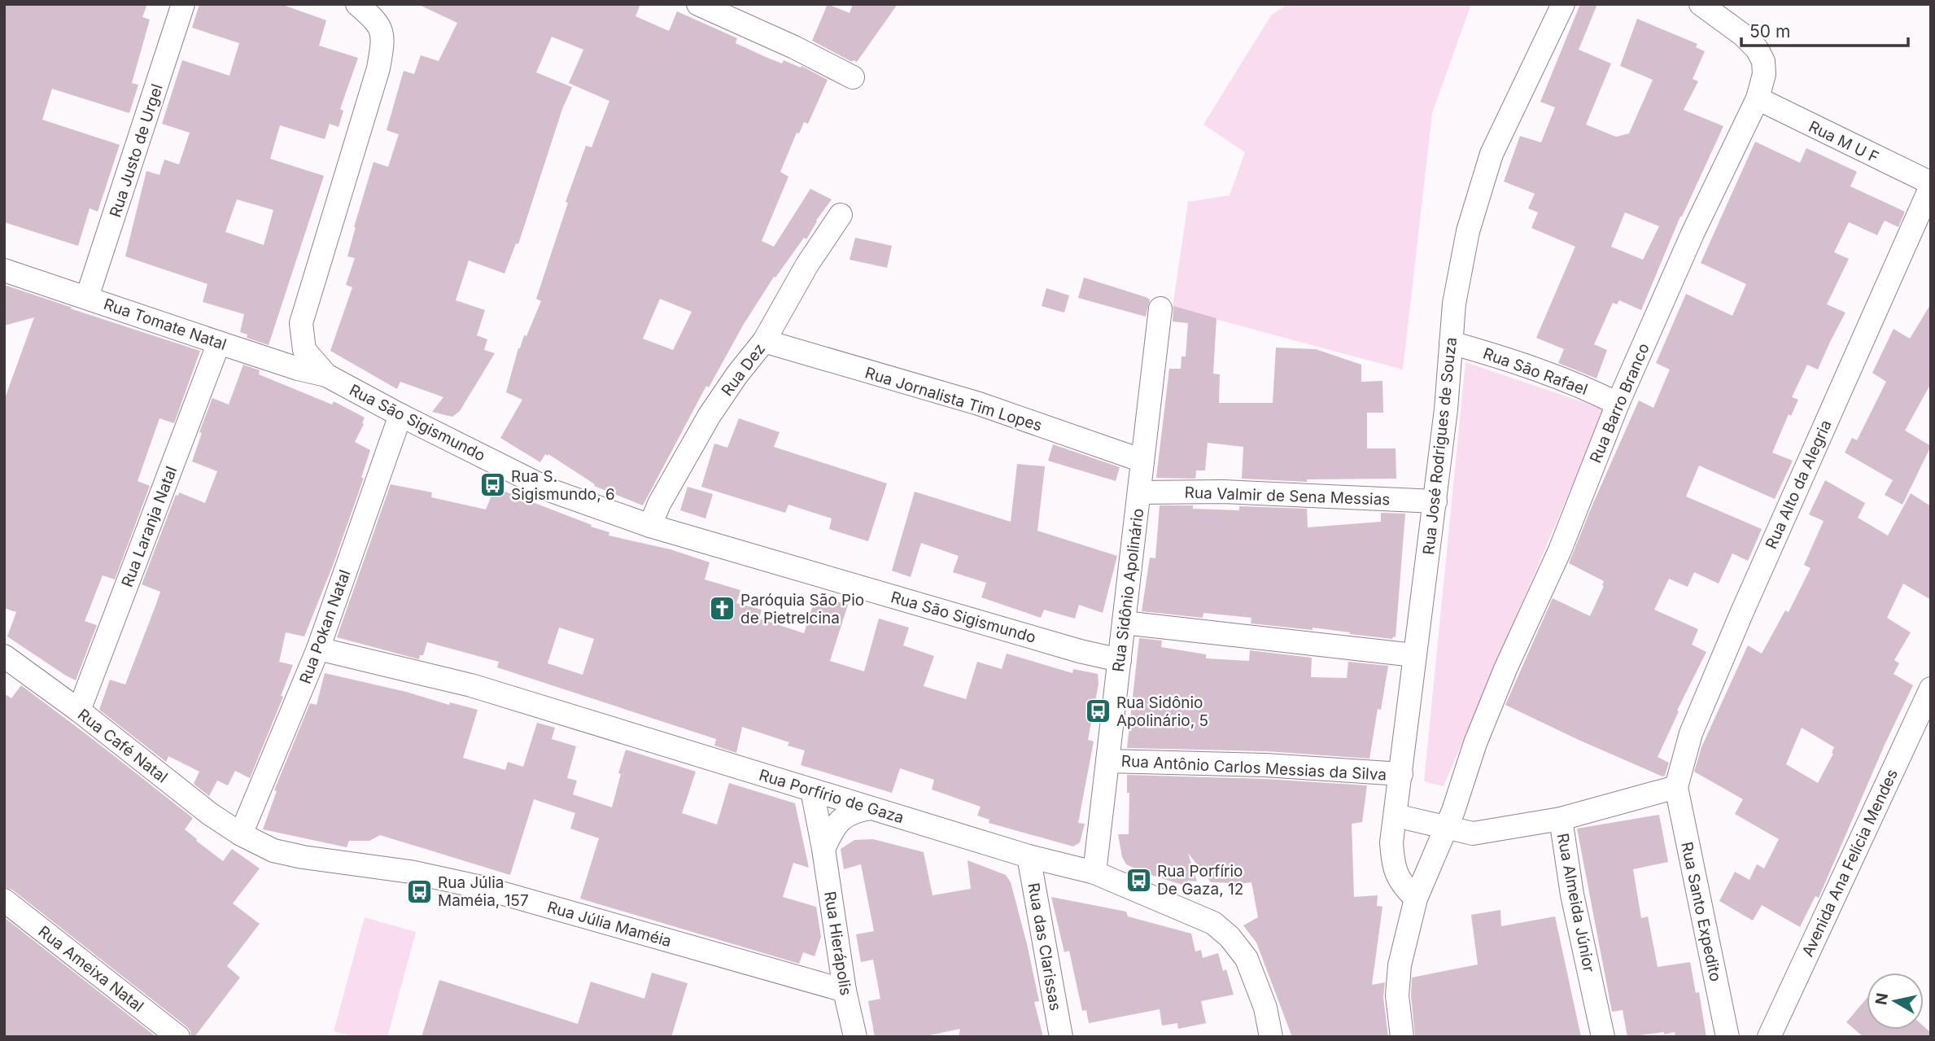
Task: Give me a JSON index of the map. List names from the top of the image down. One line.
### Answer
{"streets":{"street":["Rua M U F","Rua Justo de Urgel","Rua Tomate Natal","Rua Dez","Rua São Rafael","Rua Jornalista Tim Lopes","Rua Barro Branco","Rua São Sigismundo","Rua José Rodrigues de Souza","Rua Alto da Alegria","Rua Valmir de Sena Messias","Rua Laranja Natal","Rua Sidônio Apolinário","Rua Pokan Natal","Rua Café Natal","Rua Antônio Carlos Messias da Silva","Rua Porfírio de Gaza","Avenida Ana Felícia Mendes","Rua Almeida Júnior","Rua Santo Expedito","Rua Júlia Maméia","Rua Hierápolis","Rua das Clarissas","Rua Ameixa Natal"]},"crossings":[["Rua M U F","Rua Barro Branco"],["Rua M U F","Rua Alto da Alegria"],["Rua Justo de Urgel","Rua Tomate Natal"],["Rua Tomate Natal","Rua São Sigismundo"],["Rua Tomate Natal","Rua Laranja Natal"],["Rua Dez","Rua Jornalista Tim Lopes"],["Rua Dez","Rua São Sigismundo"],["Rua São Rafael","Rua Barro Branco"],["Rua São Rafael","Rua José Rodrigues de Souza"],["Rua Jornalista Tim Lopes","Rua Sidônio Apolinário"],["Rua Barro Branco","Rua José Rodrigues de Souza"],["Rua São Sigismundo","Rua Sidônio Apolinário"],["Rua São Sigismundo","Rua Pokan Natal"],["Rua José Rodrigues de Souza","Rua Valmir de Sena Messias"],["Rua José Rodrigues de Souza","Rua Antônio Carlos Messias da Silva"],["Rua Alto da Alegria","Rua Almeida Júnior"],["Rua Alto da Alegria","Rua Santo Expedito"],["Rua Valmir de Sena Messias","Rua Sidônio Apolinário"],["Rua Laranja Natal","Rua Café Natal"],["Rua Sidônio Apolinário","Rua Antônio Carlos Messias da Silva"],["Rua Sidônio Apolinário","Rua Porfírio de Gaza"],["Rua Pokan Natal","Rua Café Natal"],["Rua Pokan Natal","Rua Porfírio de Gaza"],["Rua Pokan Natal","Rua Júlia Maméia"],["Rua Café Natal","Rua Júlia Maméia"],["Rua Porfírio de Gaza","Rua Hierápolis"],["Rua Porfírio de Gaza","Rua das Clarissas"],["Rua Almeida Júnior","Rua Santo Expedito"],["Rua Júlia Maméia","Rua Hierápolis"]],"places":{"bus stop":["Rua S. Sigismundo, 6","Rua Sidônio Apolinário, 5","Rua Porfírio De Gaza, 12","Rua Júlia Maméia, 157"],"church":["Paróquia São Pio de Pietrelcina"]},"scale_bar":"50 m","north":"left"}
